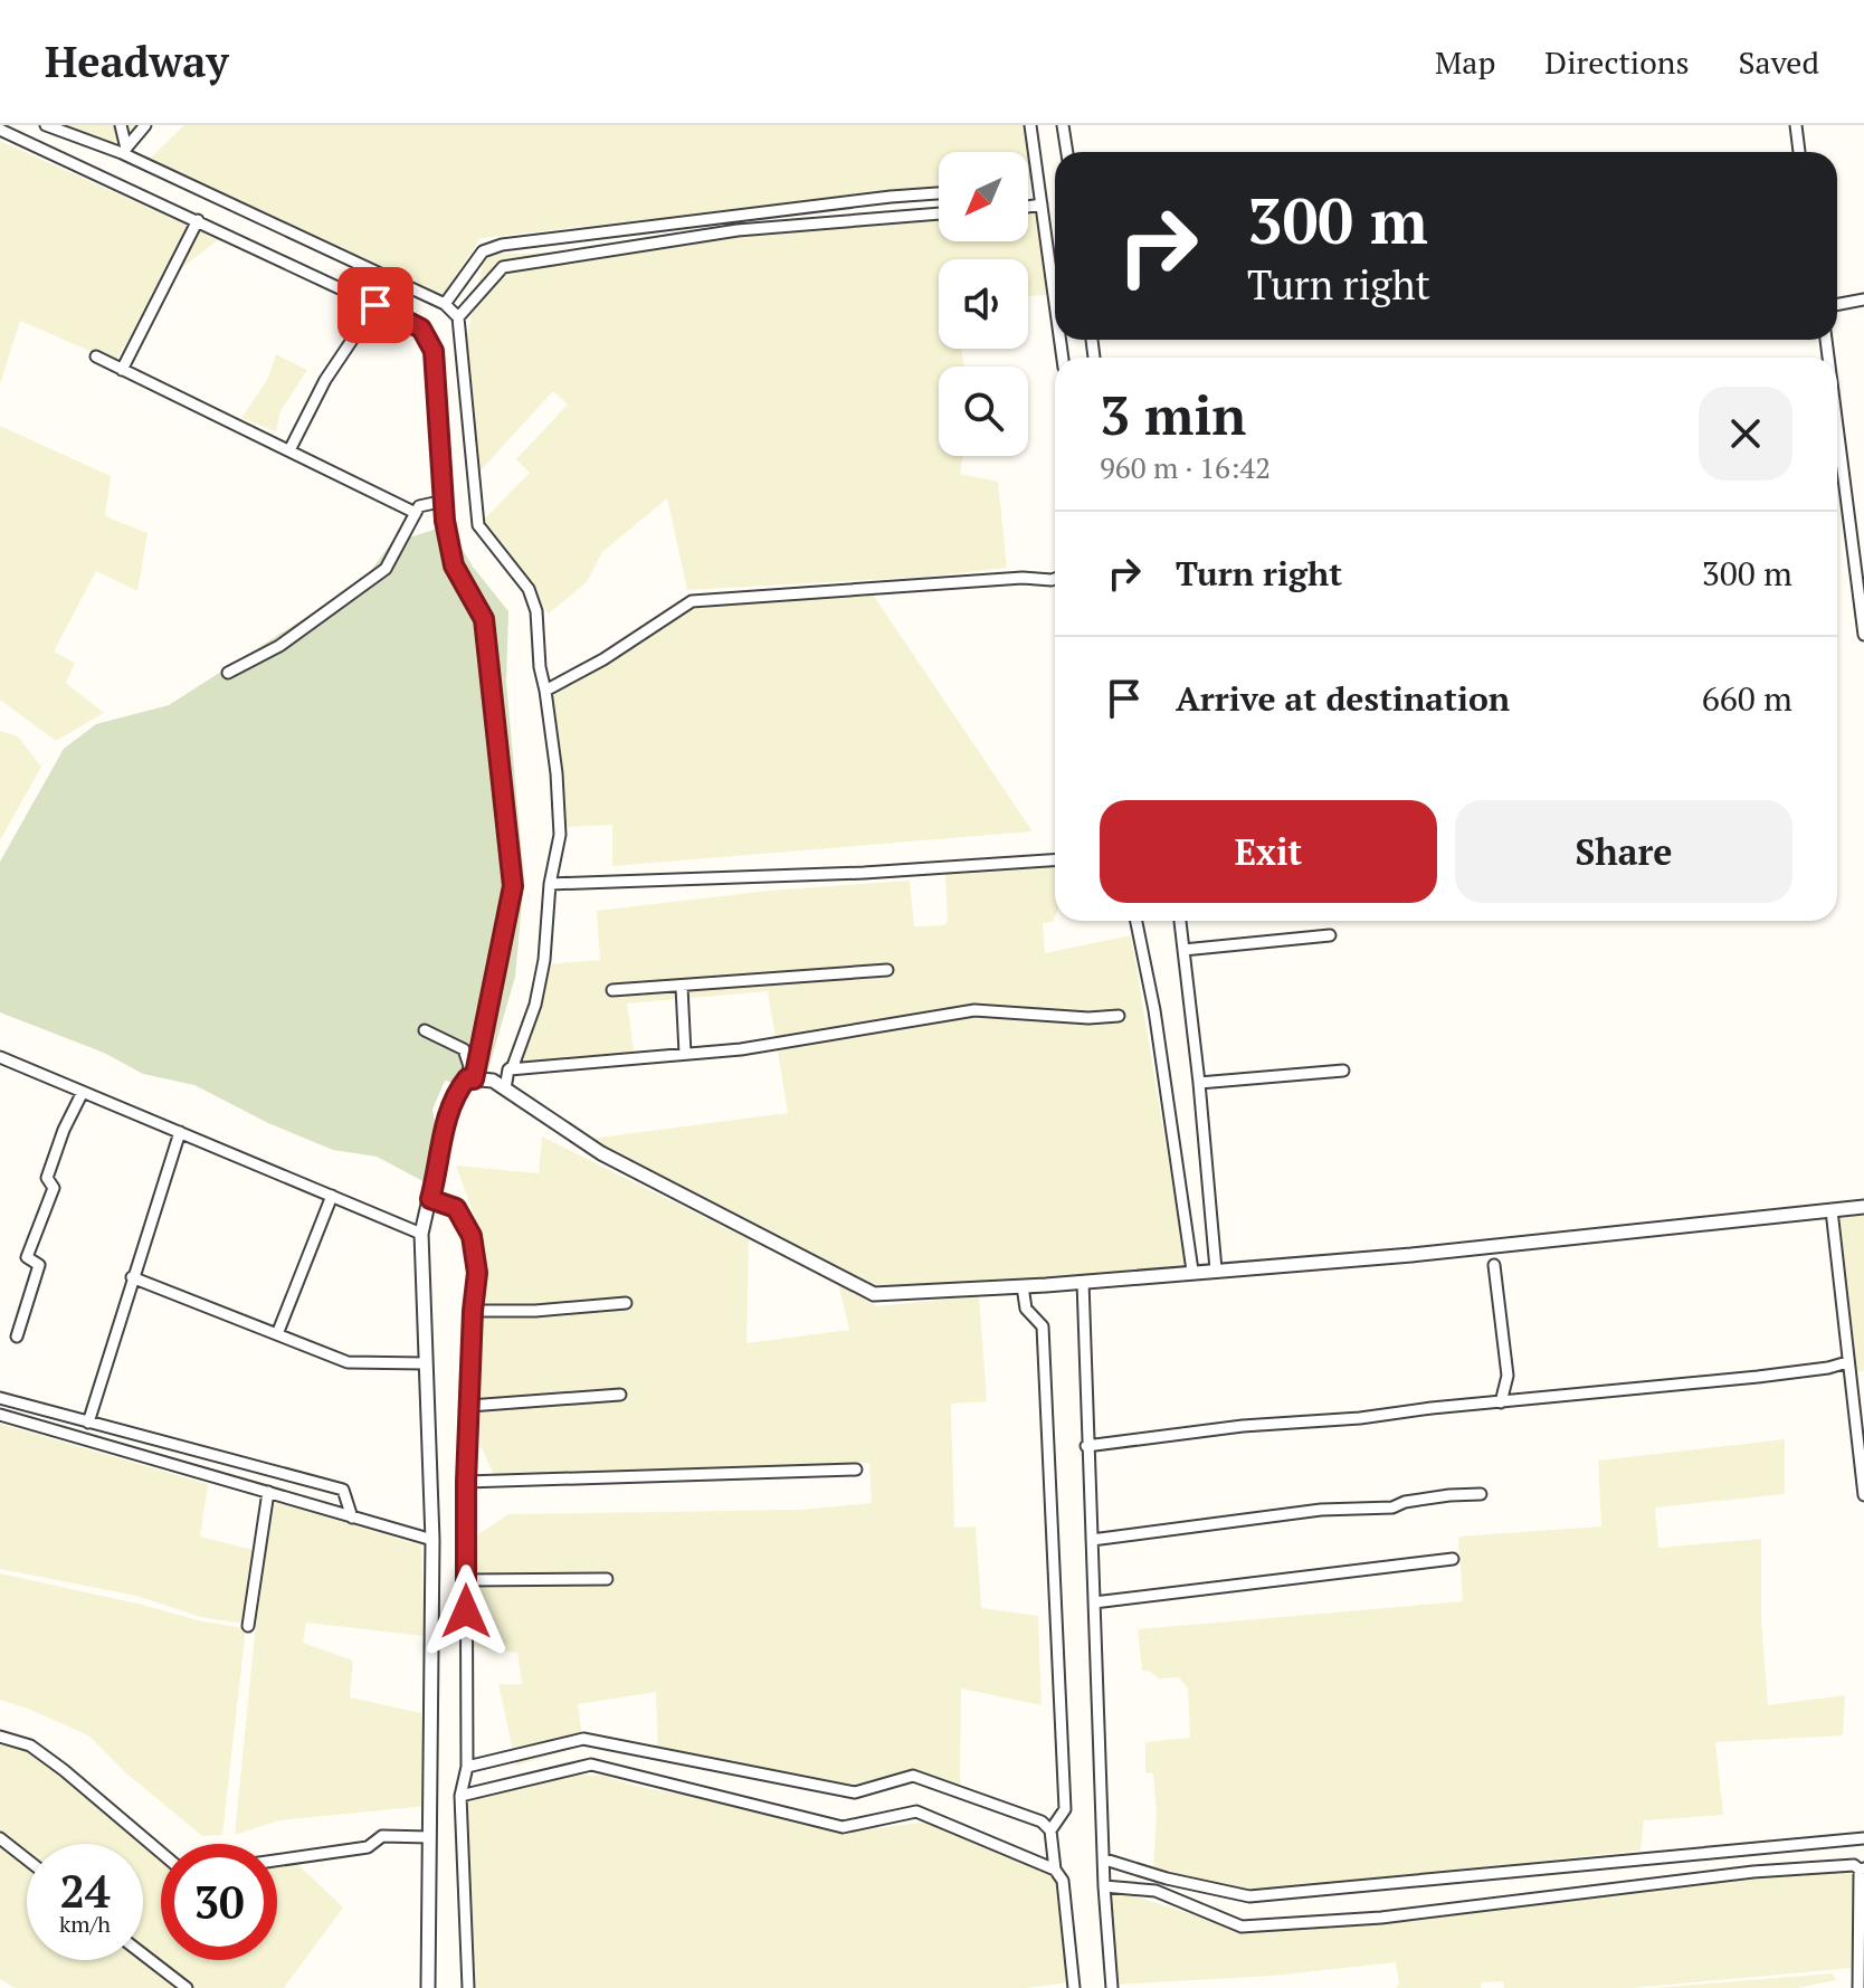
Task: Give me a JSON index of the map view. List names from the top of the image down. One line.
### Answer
{"north":"bottom left","page":{"header":"Headway","nav":["Map","Directions","Saved"],"turn":["300 m","Turn right"],"heading":["3 min","960 m · 16:42"],"list":[{"name":"Turn right","value":"300 m"},{"name":"Arrive at destination","value":"660 m"}],"buttons":["Exit","Share"],"speed":"24 km/h","limit":"30"}}
